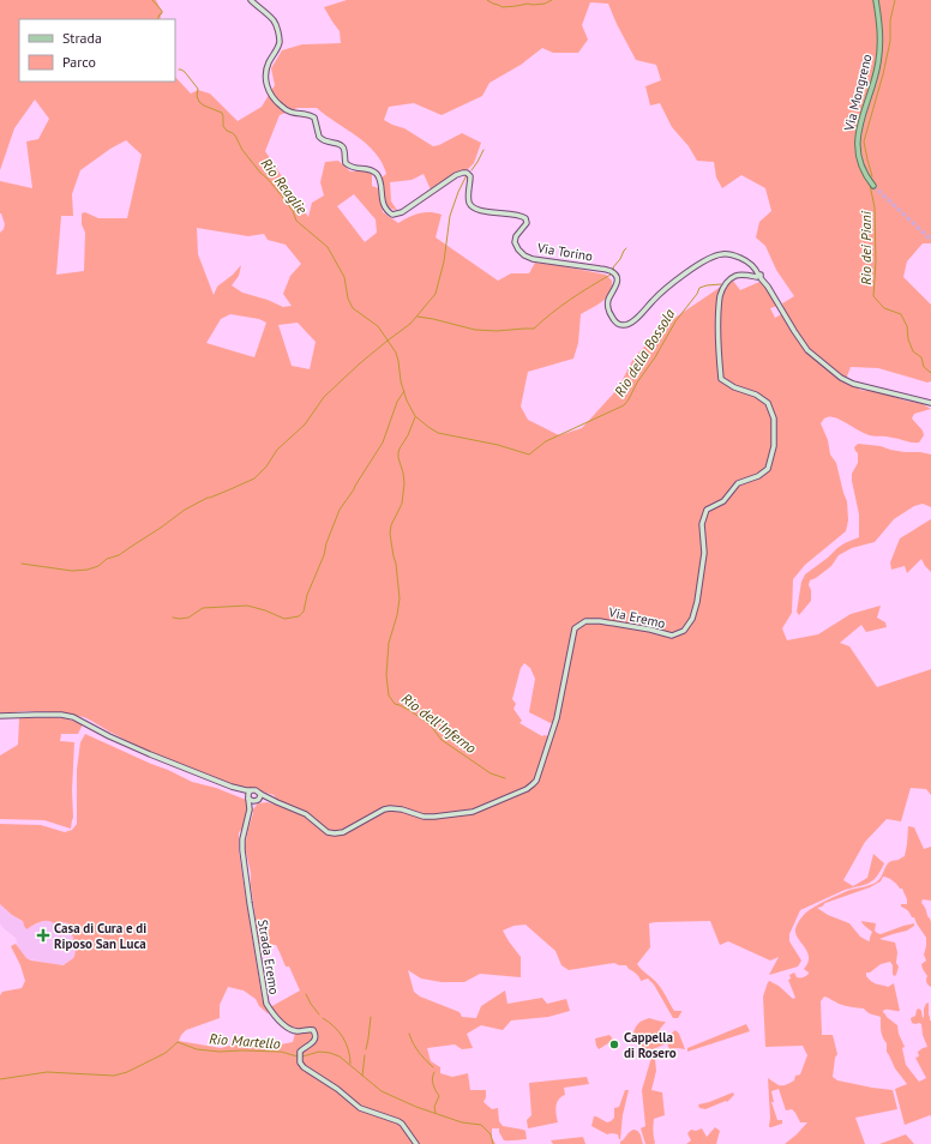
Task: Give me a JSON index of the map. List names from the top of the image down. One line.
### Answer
{"streets":{"main road":["Via Mongreno","Via Torino","Via Eremo","Strada Eremo"]},"crossings":[["Via Torino","Via Eremo"],["Via Eremo","Strada Eremo"]],"water":["Rio Reaglie","Rio dei Piani","Rio della Bossola","Rio dell'Inferno","Rio Martello"],"places":{"health":["Casa di Cura e di Riposo San Luca"],"other":["Cappella di Rosero"]},"legend":["Strada","Parco"]}
